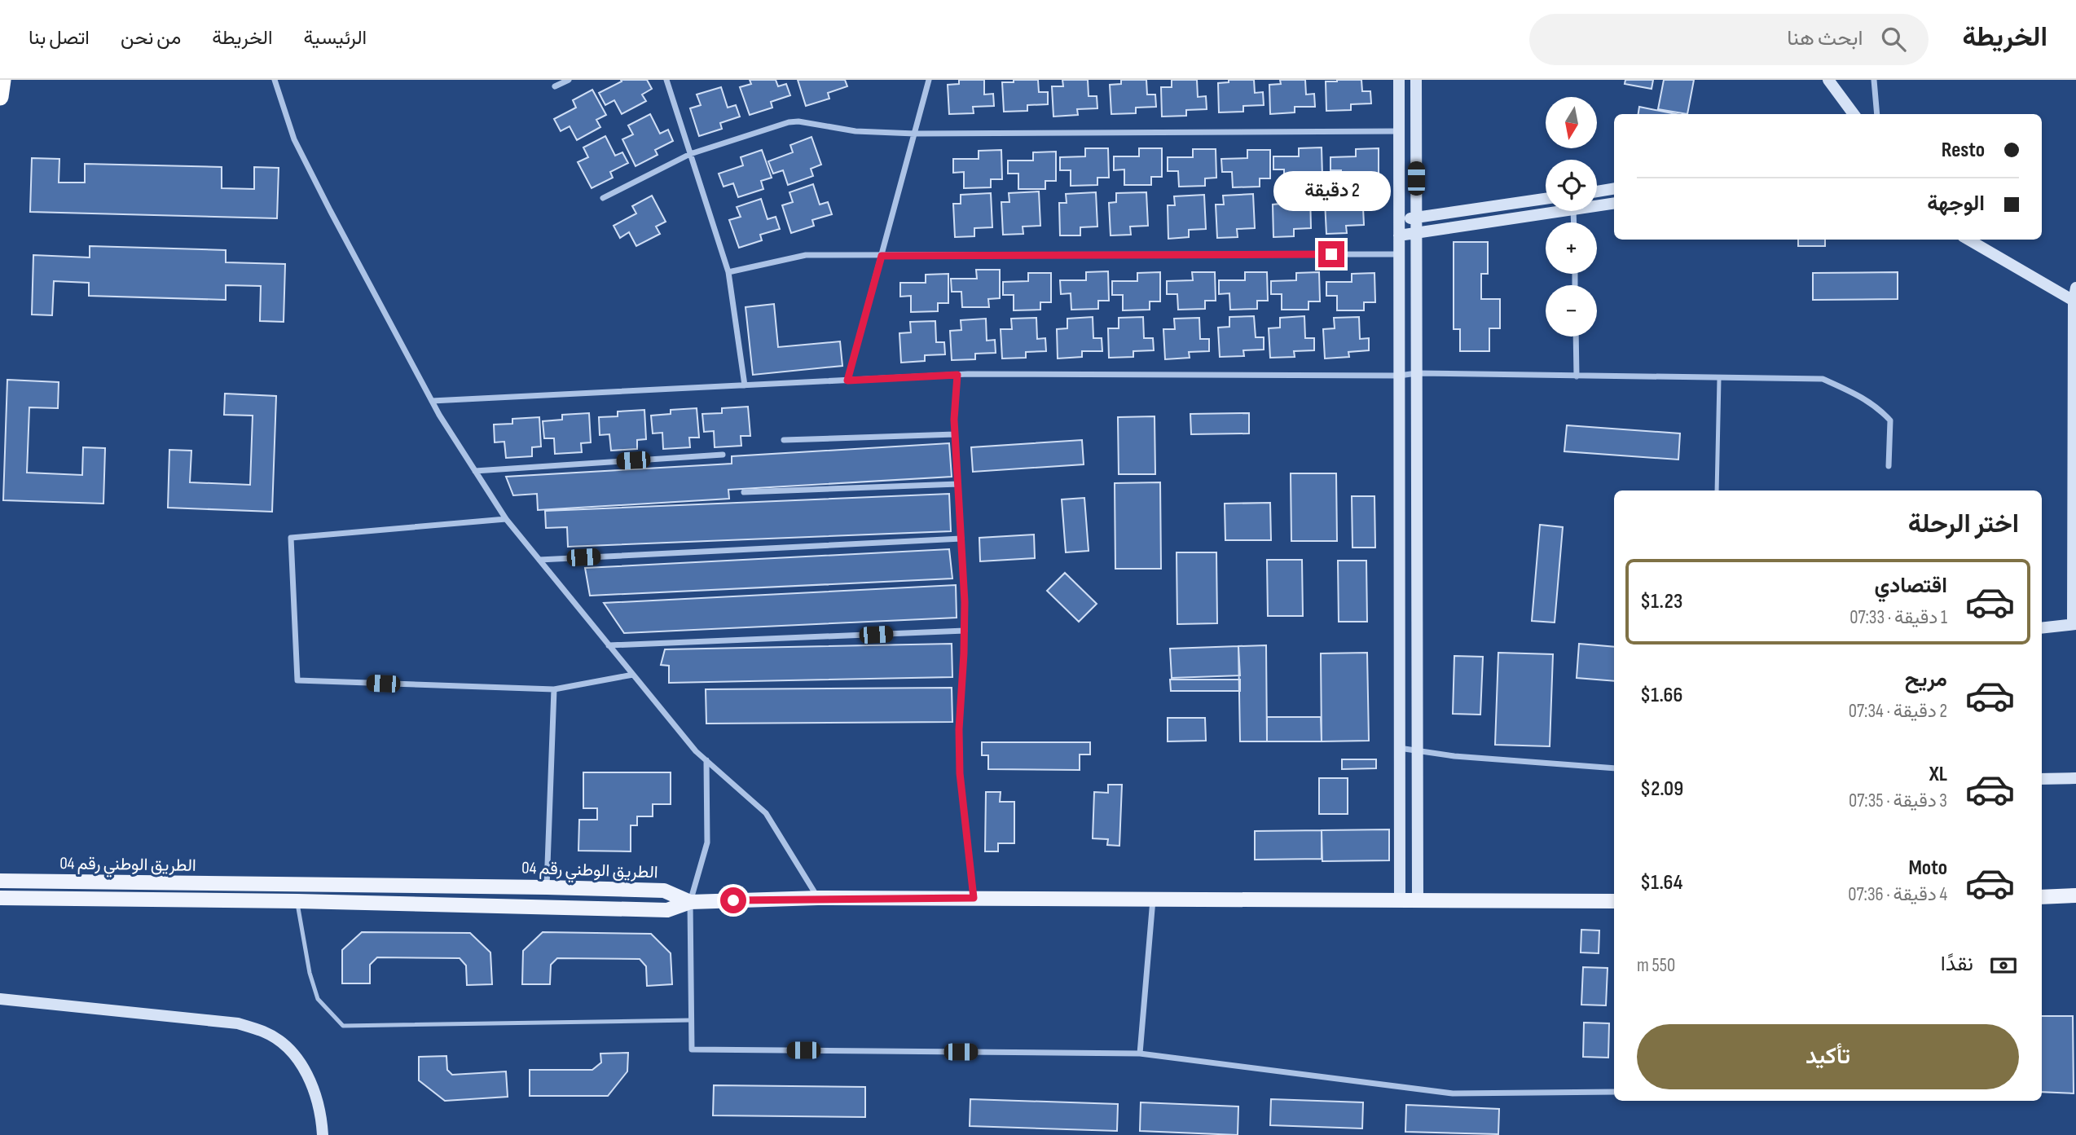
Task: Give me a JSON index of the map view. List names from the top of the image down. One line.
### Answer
{"streets":{"main road":["الطريق الوطني رقم 04"]},"north":"bottom","page":{"header":"الخريطة","search":"ابحث هنا","nav":["الرئيسية","الخريطة","من نحن","اتصل بنا"],"map_buttons":["+","−"],"banner":["Resto","الوجهة"],"bubble":"2 دقيقة","heading":"اختر الرحلة","list":[{"name":"اقتصادي","note":"1 دقيقة · 07:33","value":"$1.23"},{"name":"مريح","note":"2 دقيقة · 07:34","value":"$1.66"},{"name":"XL","note":"3 دقيقة · 07:35","value":"$2.09"},{"name":"Moto","note":"4 دقيقة · 07:36","value":"$1.64"}],"pay":["نقدًا","550 m"],"buttons":"تأكيد"}}
